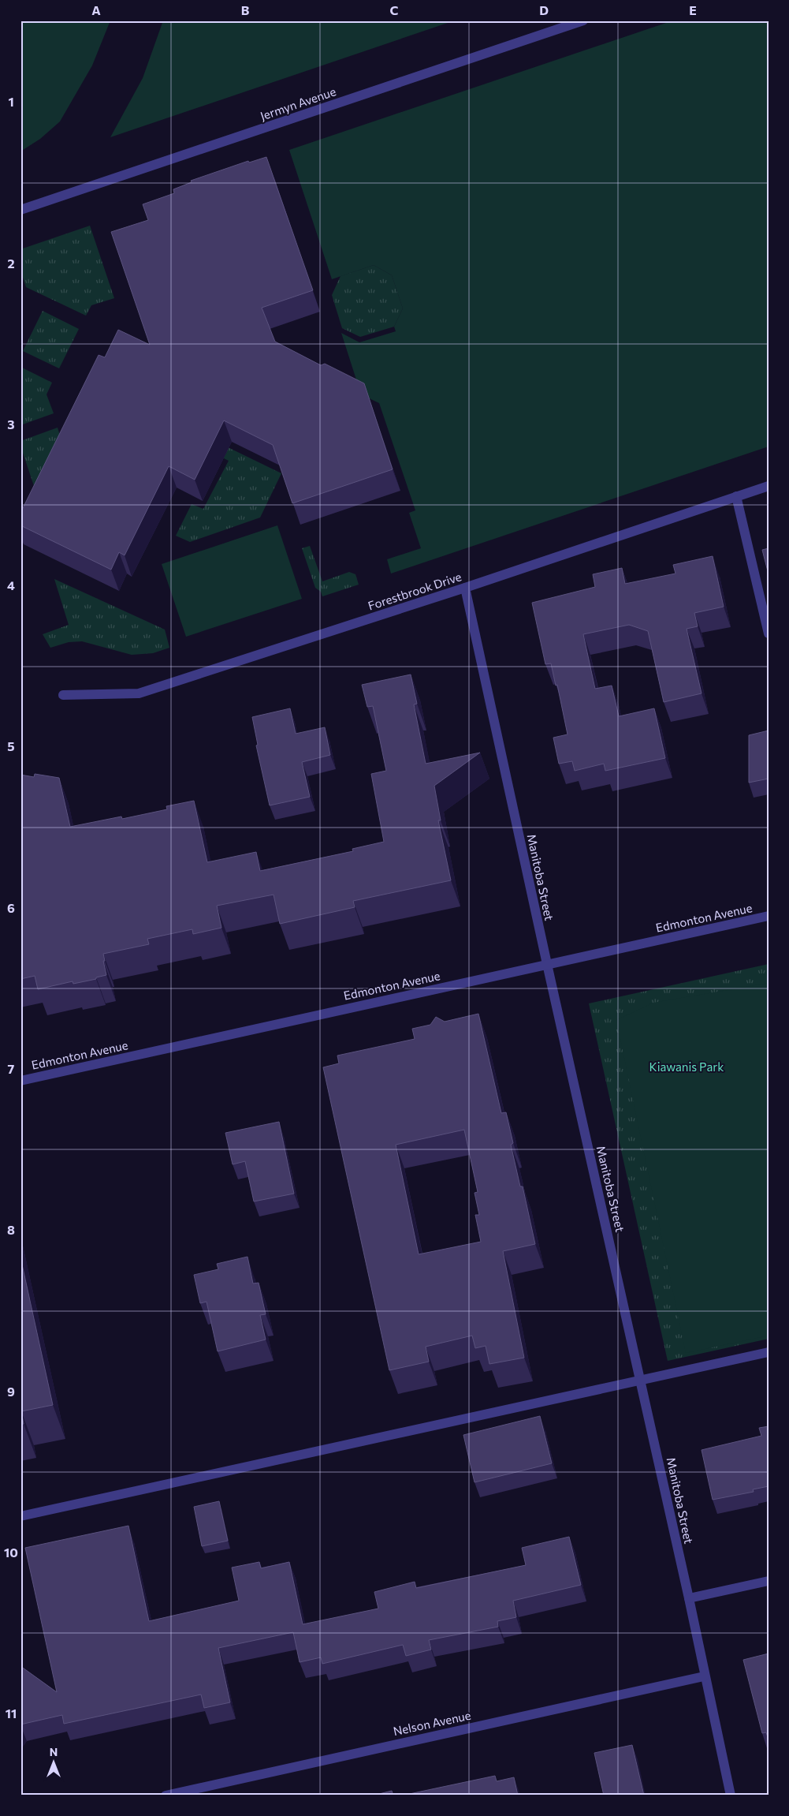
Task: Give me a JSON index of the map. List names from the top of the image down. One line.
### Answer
{"streets":{"street":["Jermyn Avenue","Forestbrook Drive","Manitoba Street","Edmonton Avenue","Nelson Avenue"]},"crossings":[["Forestbrook Drive","Manitoba Street"],["Manitoba Street","Edmonton Avenue"],["Manitoba Street","Nelson Avenue"]],"parks":["Kiawanis Park"],"north":"top","grid":{"columns":["A","B","C","D","E"],"rows":["1","2","3","4","5","6","7","8","9","10","11"]}}
